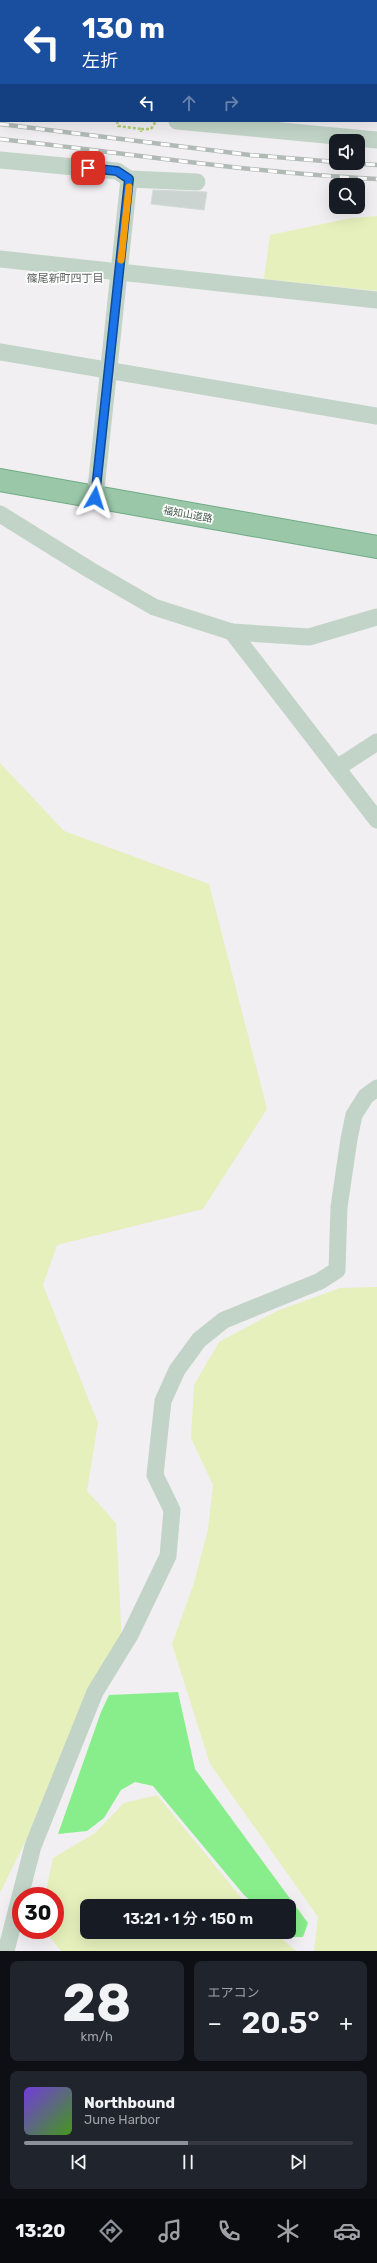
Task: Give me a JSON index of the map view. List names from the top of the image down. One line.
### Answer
{"streets":{"highway":["福知山道路"]},"districts":["篠尾新町四丁目"],"page":{"turn":["130 m","左折"],"limit":"30","trip":"13:21 · 1 分 · 150 m","tile":[["28","km/h"],"エアコン"],"heat":["−","20.5°","+"],"song":["Northbound","June Harbor"],"tabs":"13:20"}}
